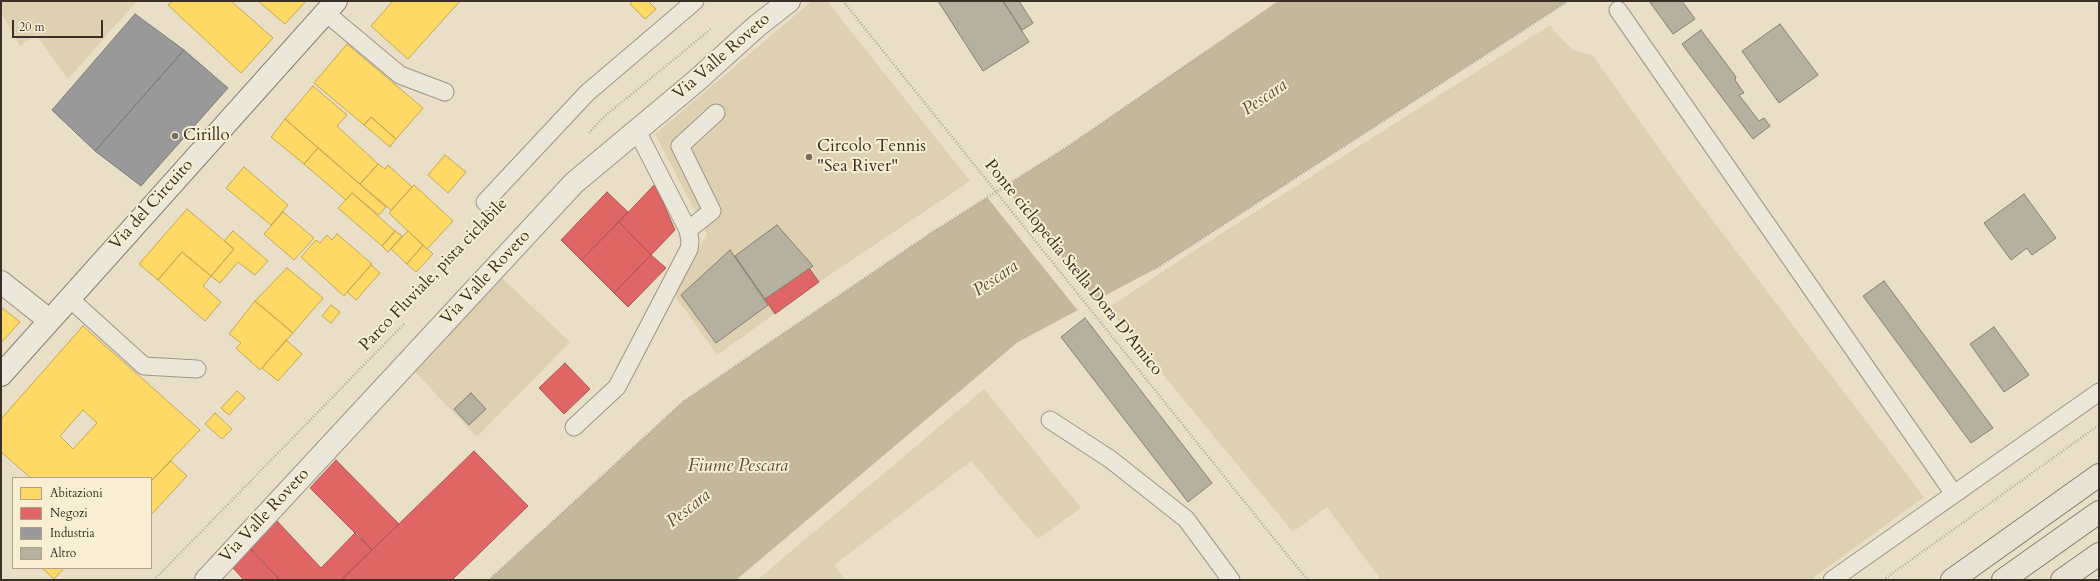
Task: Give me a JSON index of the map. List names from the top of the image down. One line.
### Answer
{"streets":{"street":["Via Valle Roveto","Via del Circuito"],"path":["Ponte ciclopedia Stella Dora D'Amico","Parco Fluviale, pista ciclabile"]},"water":["Pescara","Fiume Pescara"],"places":["Cirillo","Circolo Tennis \"Sea River\""],"legend":["Abitazioni","Negozi","Industria","Altro"],"scale_bar":"20 m"}
